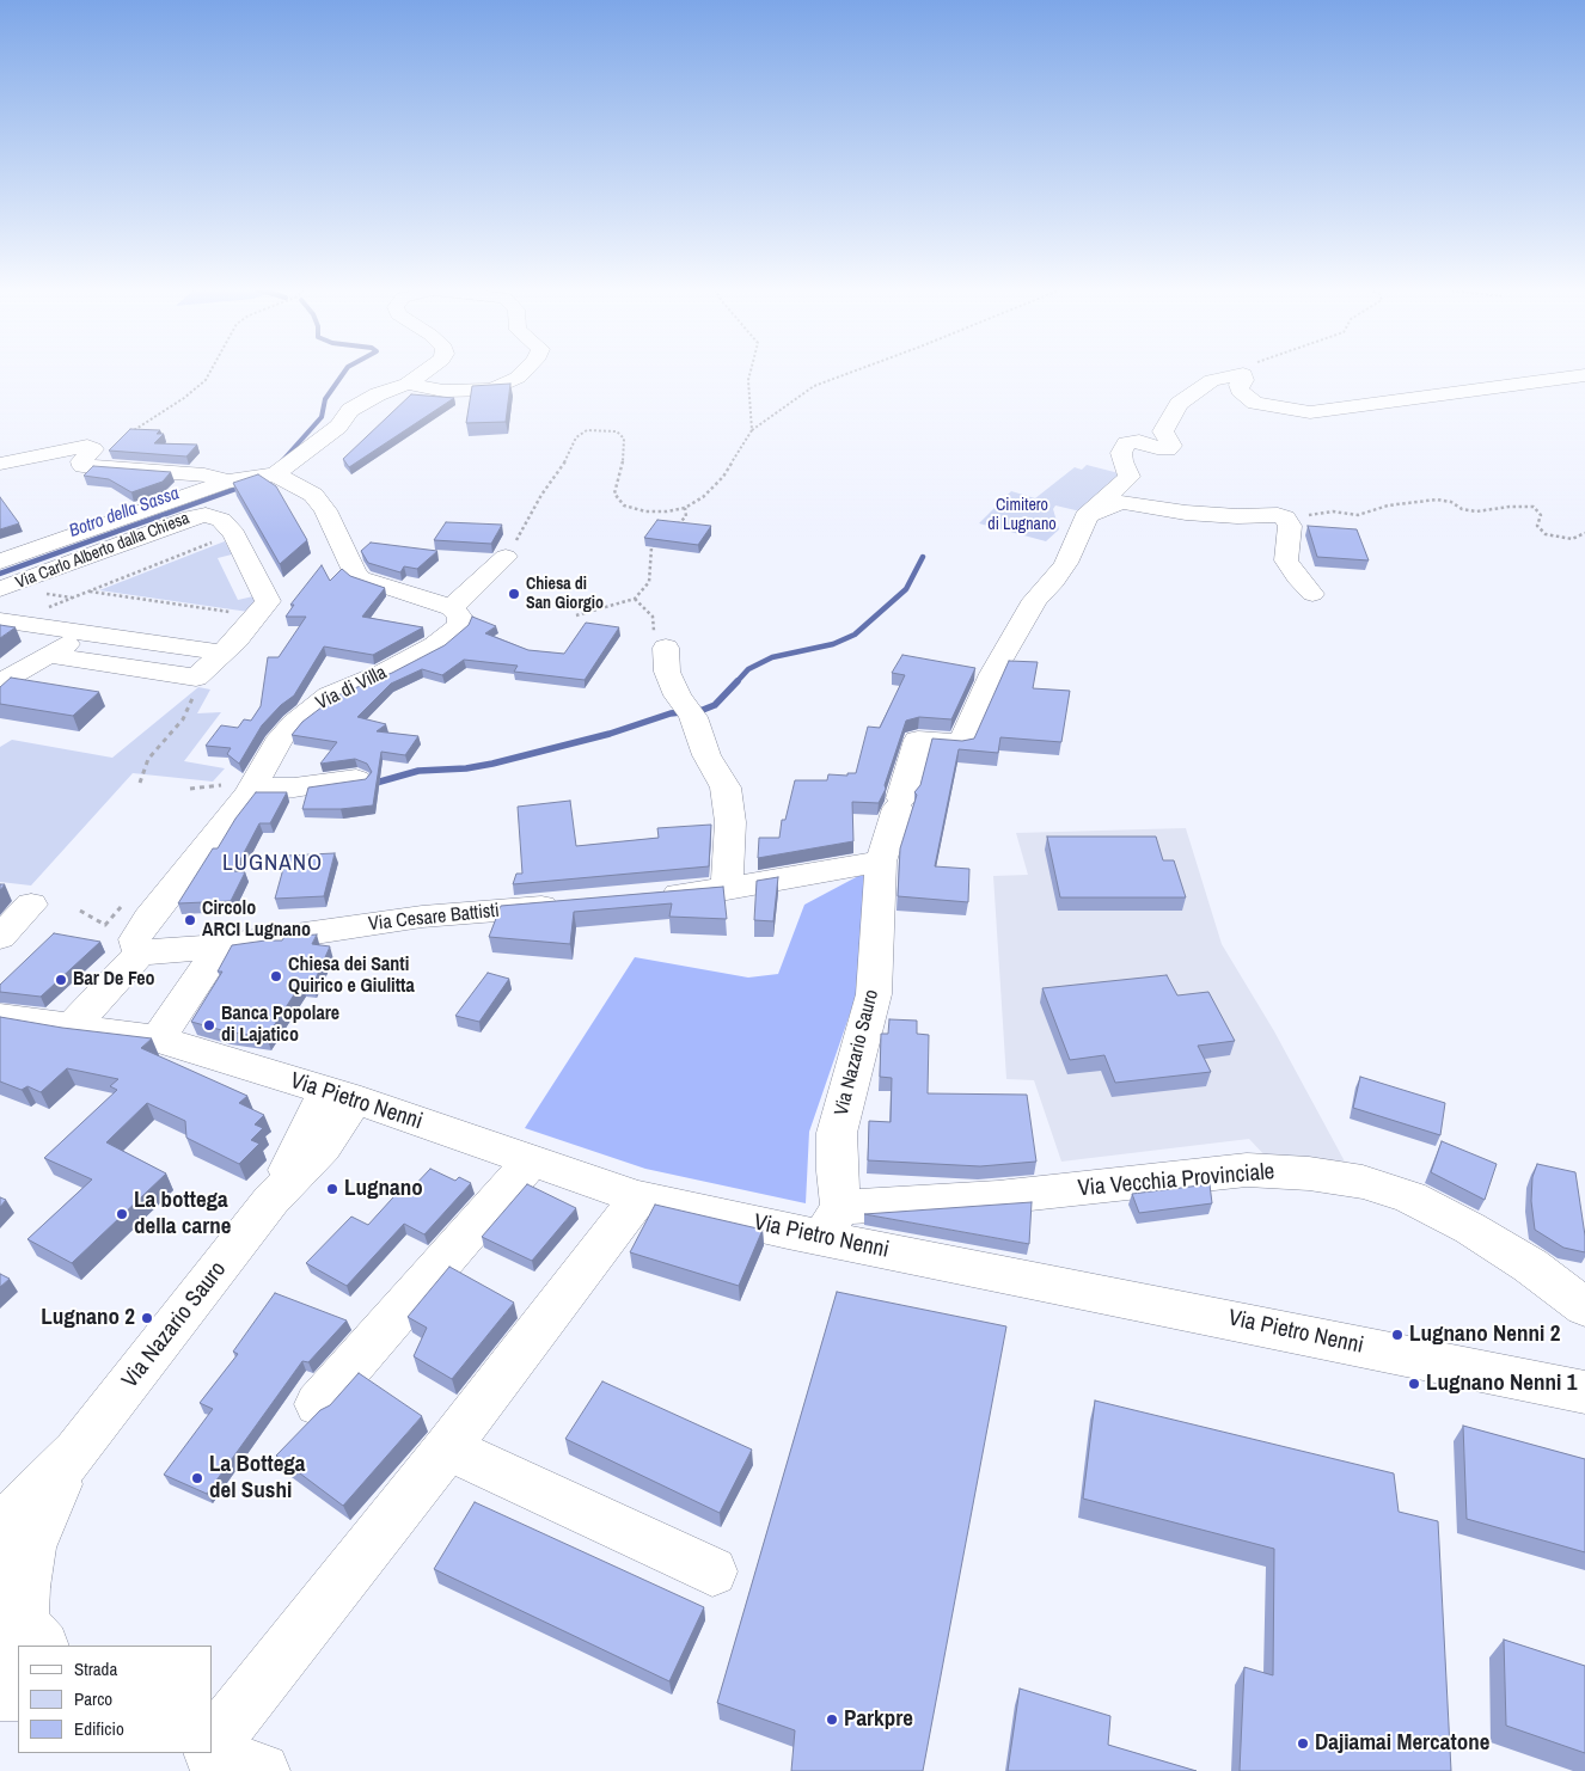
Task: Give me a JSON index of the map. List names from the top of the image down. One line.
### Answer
{"streets":{"street":["Via Carlo Alberto dalla Chiesa","Via di Villa","Via Cesare Battisti","Via Nazario Sauro","Via Pietro Nenni","Via Vecchia Provinciale"]},"crossings":[["Via di Villa","Via Cesare Battisti"],["Via Nazario Sauro","Via Pietro Nenni"],["Via Nazario Sauro","Via Vecchia Provinciale"],["Via Pietro Nenni","Via Vecchia Provinciale"]],"districts":["LUGNANO"],"water":["Botro della Sassa"],"parks":["Cimitero di Lugnano"],"places":["Chiesa di San Giorgio","Circolo ARCI Lugnano","Chiesa dei Santi Quirico e Giulitta","Bar De Feo","Banca Popolare di Lajatico","Lugnano","La bottega della carne","Lugnano 2","Lugnano Nenni 2","Lugnano Nenni 1","La Bottega del Sushi","Parkpre","Dajiamai Mercatone"],"legend":["Strada","Parco","Edificio"]}
